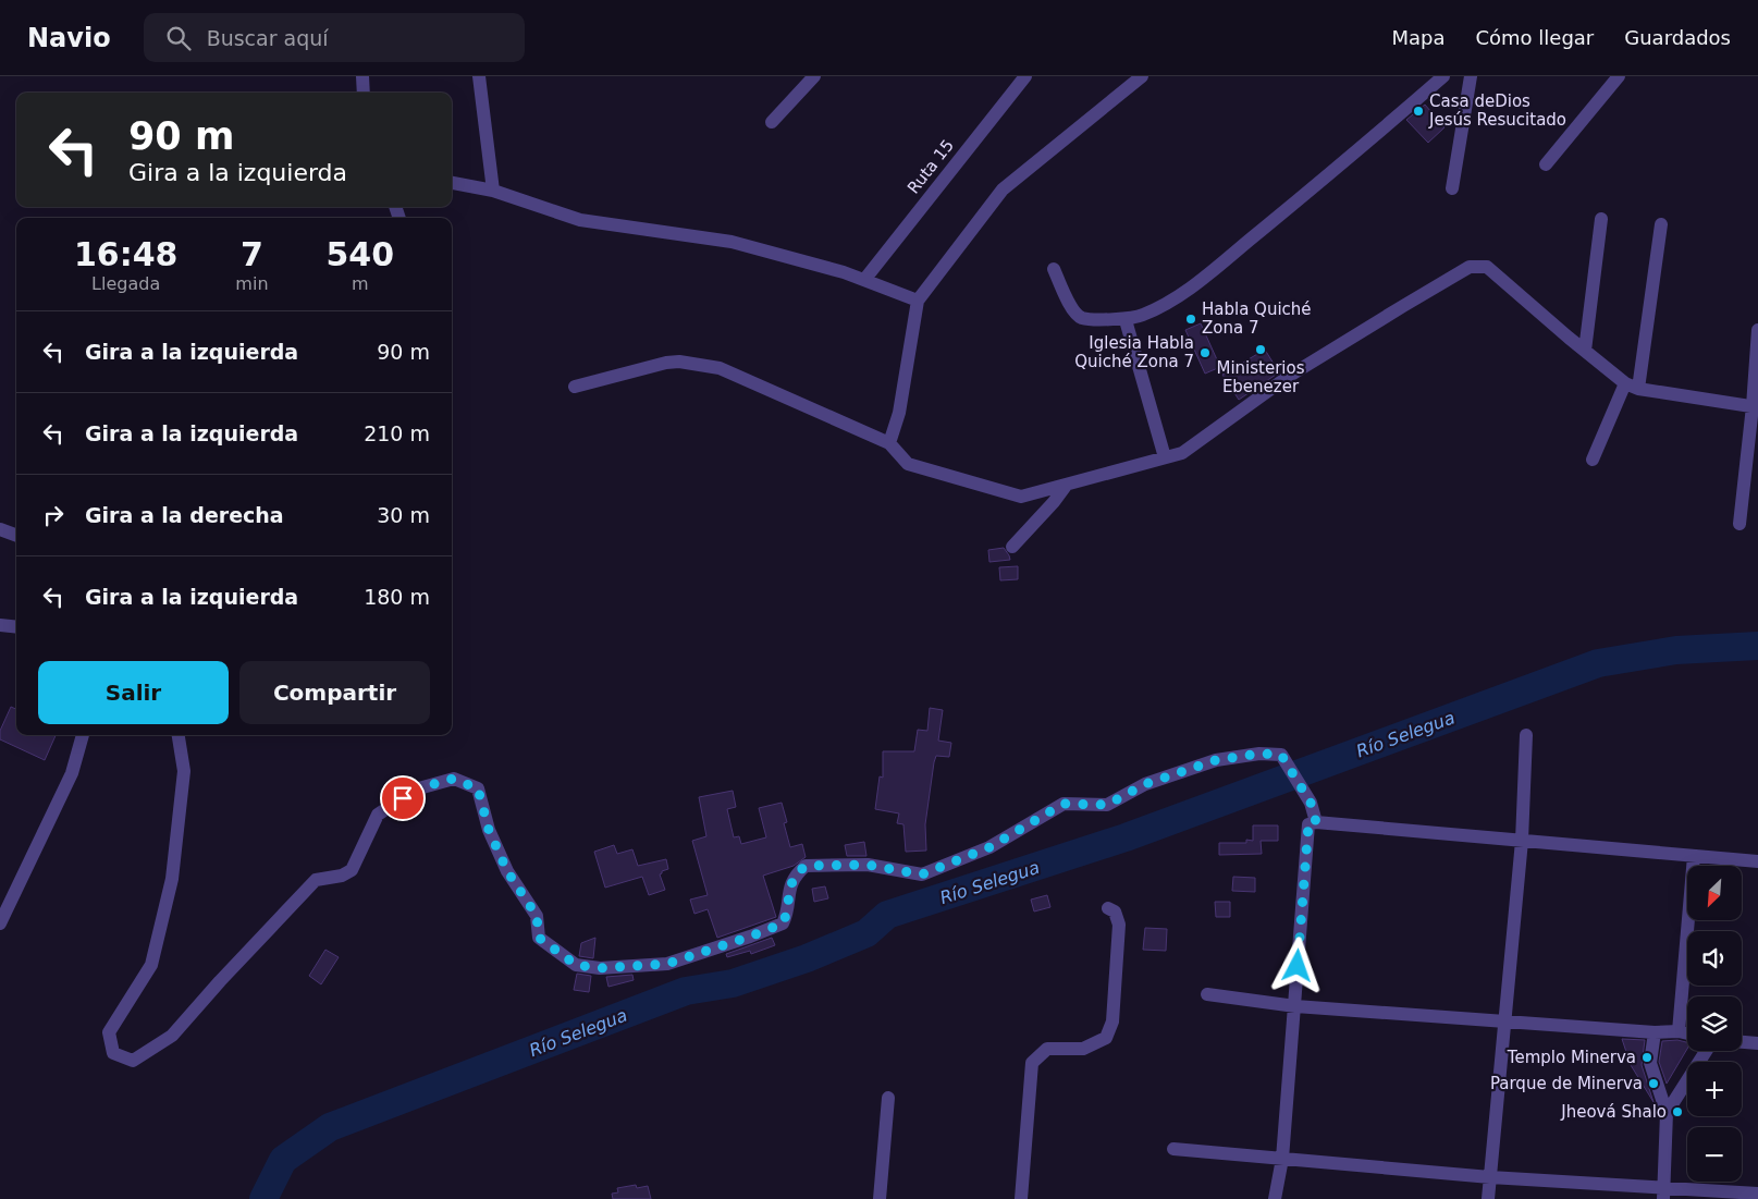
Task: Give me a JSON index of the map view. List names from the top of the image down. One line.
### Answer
{"streets":{"street":["Ruta 15"]},"water":["Río Selegua"],"places":["Casa deDios Jesús Resucitado","Habla Quiché Zona 7","Ministerios Ebenezer","Iglesia Habla Quiché Zona 7","Templo Minerva","Parque de Minerva","Jheová Shalo"],"north":"bottom left","page":{"header":"Navio","search":"Buscar aquí","nav":["Mapa","Cómo llegar","Guardados"],"turn":["90 m","Gira a la izquierda"],"eta":["16:48","Llegada","7","min","540","m"],"list":[{"name":"Gira a la izquierda","value":"90 m"},{"name":"Gira a la izquierda","value":"210 m"},{"name":"Gira a la derecha","value":"30 m"},{"name":"Gira a la izquierda","value":"180 m"}],"buttons":["Salir","Compartir"],"map_buttons":["+","−"]}}
